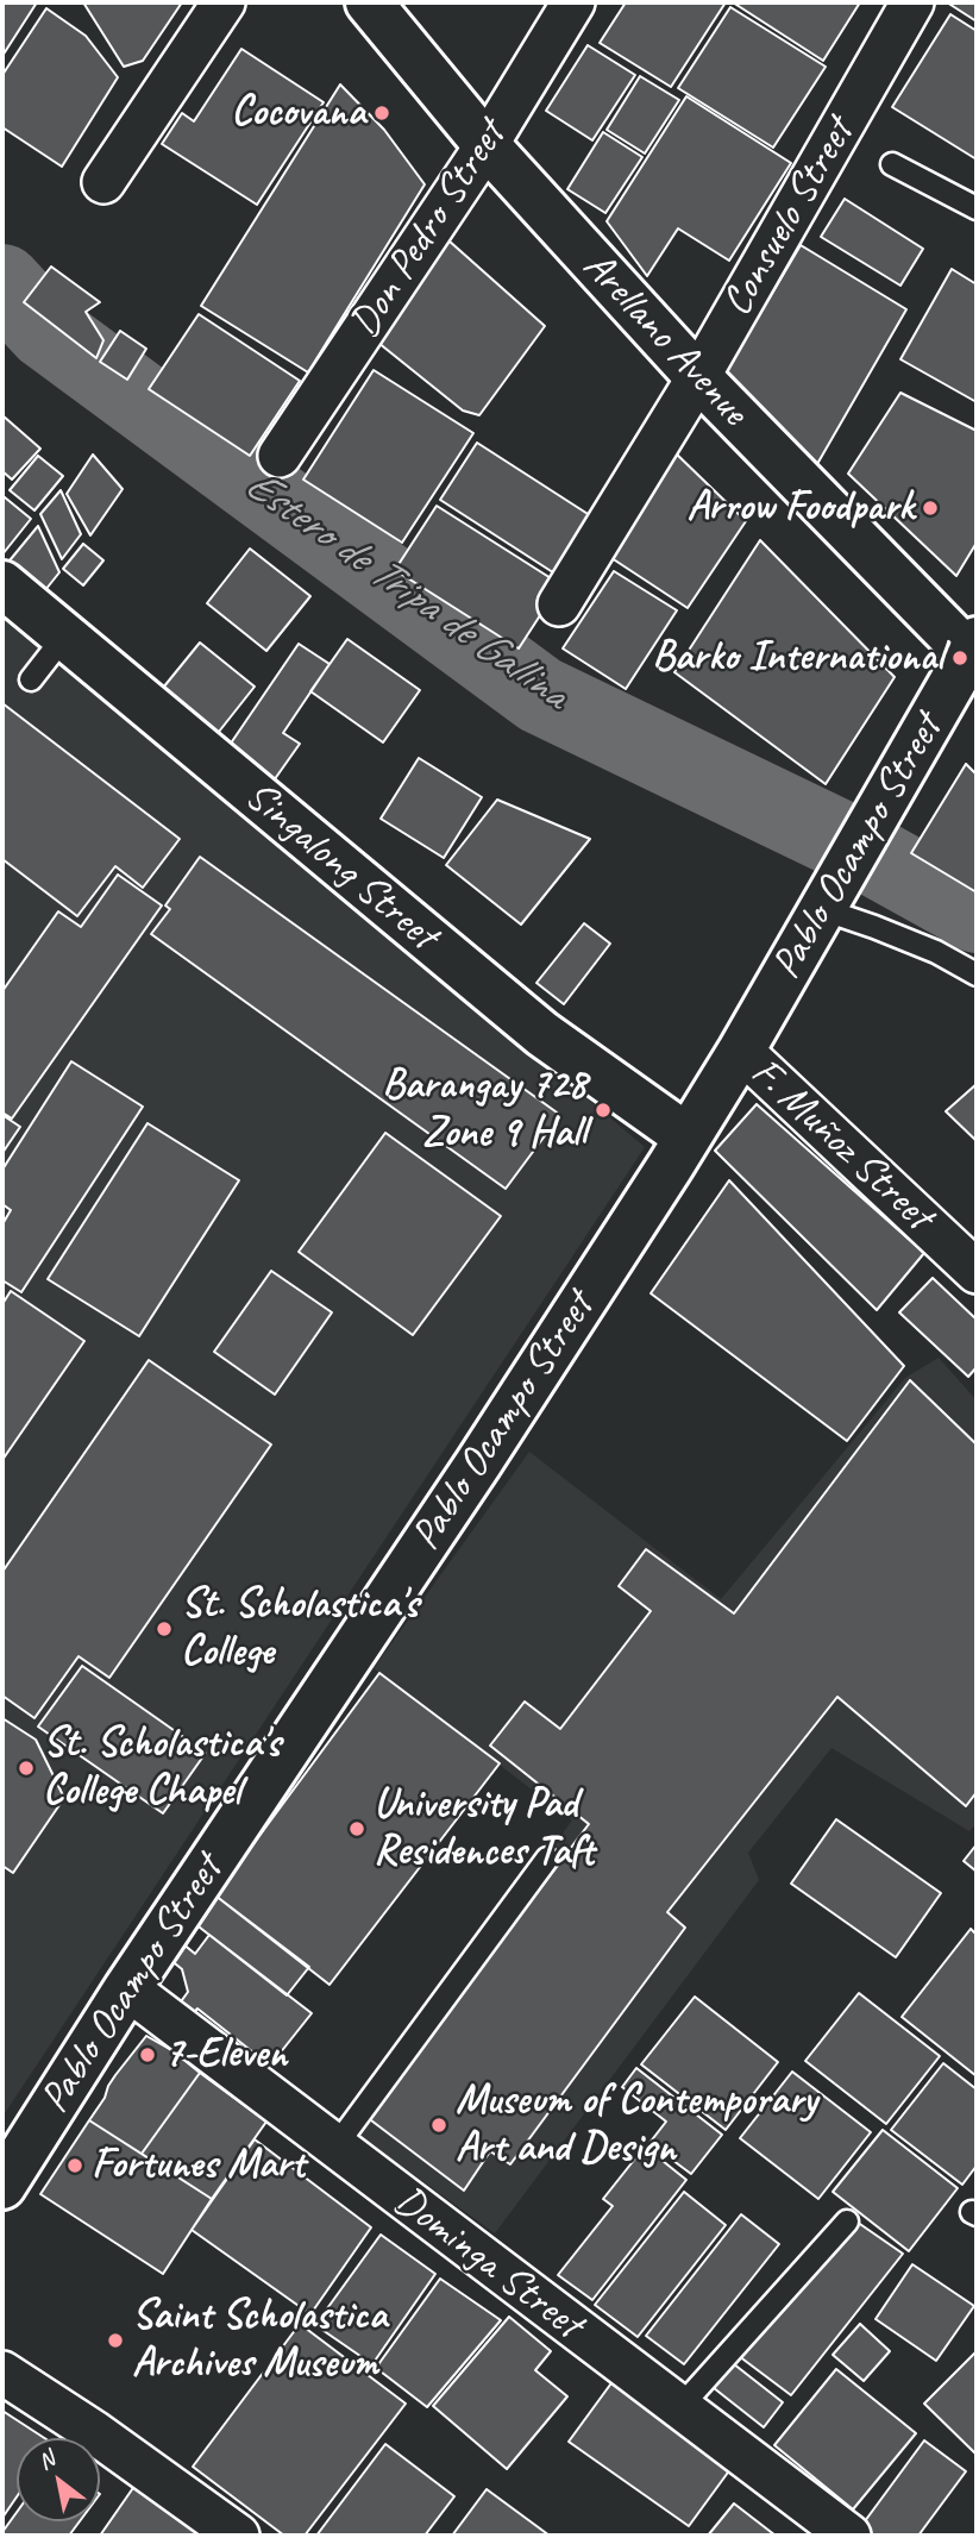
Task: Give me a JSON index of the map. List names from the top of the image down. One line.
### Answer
{"streets":{"main road":["Arellano Avenue","Pablo Ocampo Street","Singalong Street"],"street":["Consuelo Street","Don Pedro Street","F. Muñoz Street","Dominga Street"]},"crossings":[["Consuelo Street","Arellano Avenue"],["Don Pedro Street","Arellano Avenue"],["Arellano Avenue","Pablo Ocampo Street"],["Pablo Ocampo Street","Singalong Street"],["Pablo Ocampo Street","F. Muñoz Street"],["Pablo Ocampo Street","Dominga Street"]],"water":["Estero de Tripa de Gallina"],"places":["Cocovana","Arrow Foodpark","Barko International","Barangay 728 Zone 9 Hall","St. Scholastica's College","St. Scholastica's College Chapel","University Pad Residences Taft","7-Eleven","Museum of Contemporary Art and Design","Fortunes Mart","Saint Scholastica Archives Museum"],"north":"top left"}
